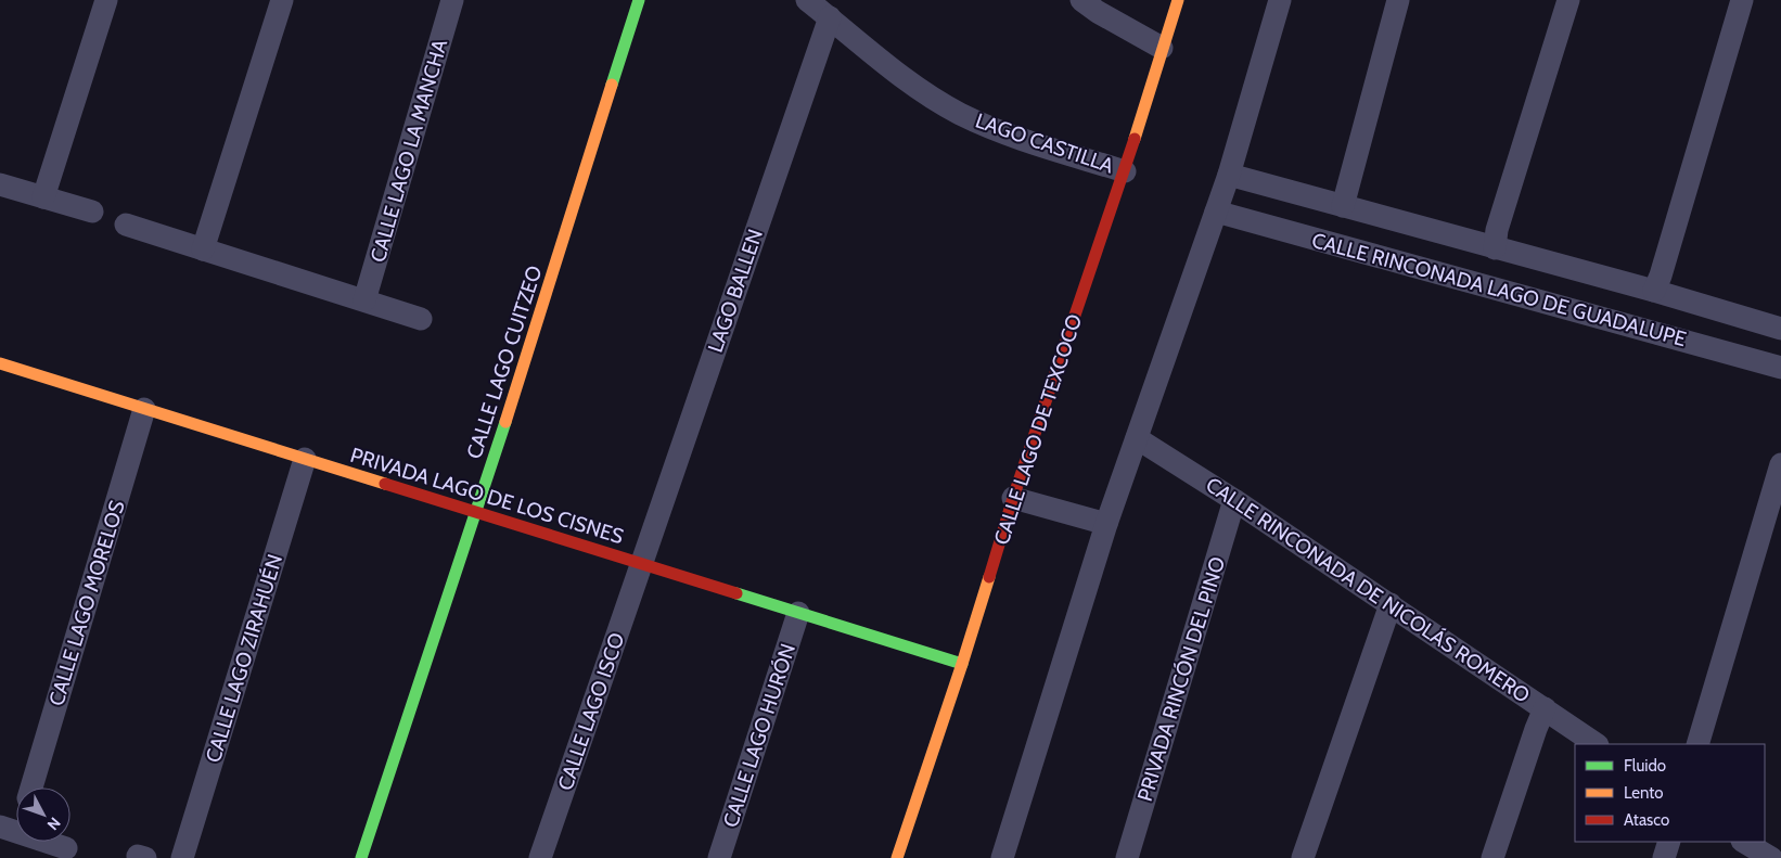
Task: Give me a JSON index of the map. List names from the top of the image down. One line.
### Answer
{"streets":{"street":["LAGO CASTILLA","CALLE LAGO LA MANCHA","CALLE RINCONADA LAGO DE GUADALUPE","LAGO BALLEN","CALLE LAGO CUITZEO","CALLE LAGO DE TEXCOCO","PRIVADA LAGO DE LOS CISNES","CALLE RINCONADA DE NICOLÁS ROMERO","CALLE LAGO MORELOS","CALLE LAGO ZIRAHUÉN","PRIVADA RINCÓN DEL PINO","CALLE LAGO ISCO","CALLE LAGO HURÓN"]},"crossings":[["LAGO CASTILLA","LAGO BALLEN"],["LAGO CASTILLA","CALLE LAGO DE TEXCOCO"],["LAGO BALLEN","PRIVADA LAGO DE LOS CISNES"],["LAGO BALLEN","CALLE LAGO ISCO"],["CALLE LAGO CUITZEO","PRIVADA LAGO DE LOS CISNES"],["CALLE LAGO DE TEXCOCO","PRIVADA LAGO DE LOS CISNES"],["PRIVADA LAGO DE LOS CISNES","CALLE LAGO MORELOS"],["PRIVADA LAGO DE LOS CISNES","CALLE LAGO ZIRAHUÉN"],["PRIVADA LAGO DE LOS CISNES","CALLE LAGO ISCO"],["PRIVADA LAGO DE LOS CISNES","CALLE LAGO HURÓN"],["CALLE RINCONADA DE NICOLÁS ROMERO","PRIVADA RINCÓN DEL PINO"]],"legend":["Fluido","Lento","Atasco"],"north":"bottom right"}
